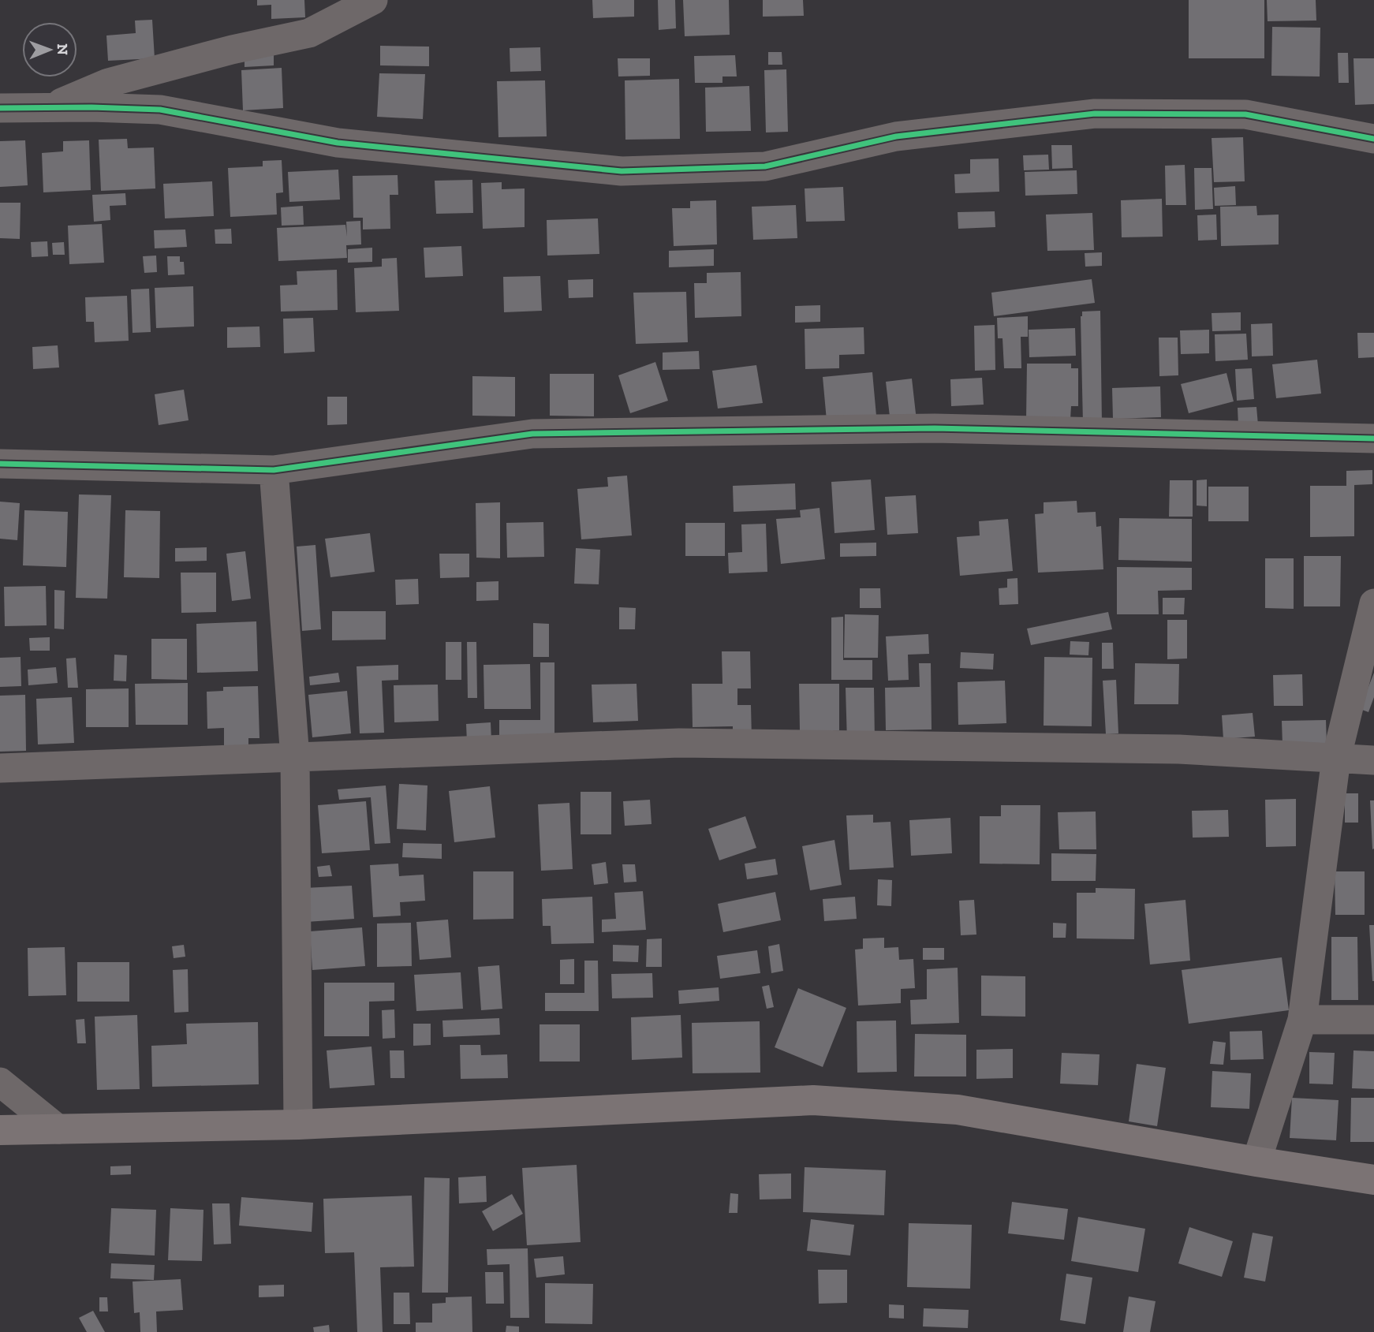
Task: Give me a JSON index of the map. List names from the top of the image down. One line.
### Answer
{"north":"right"}
